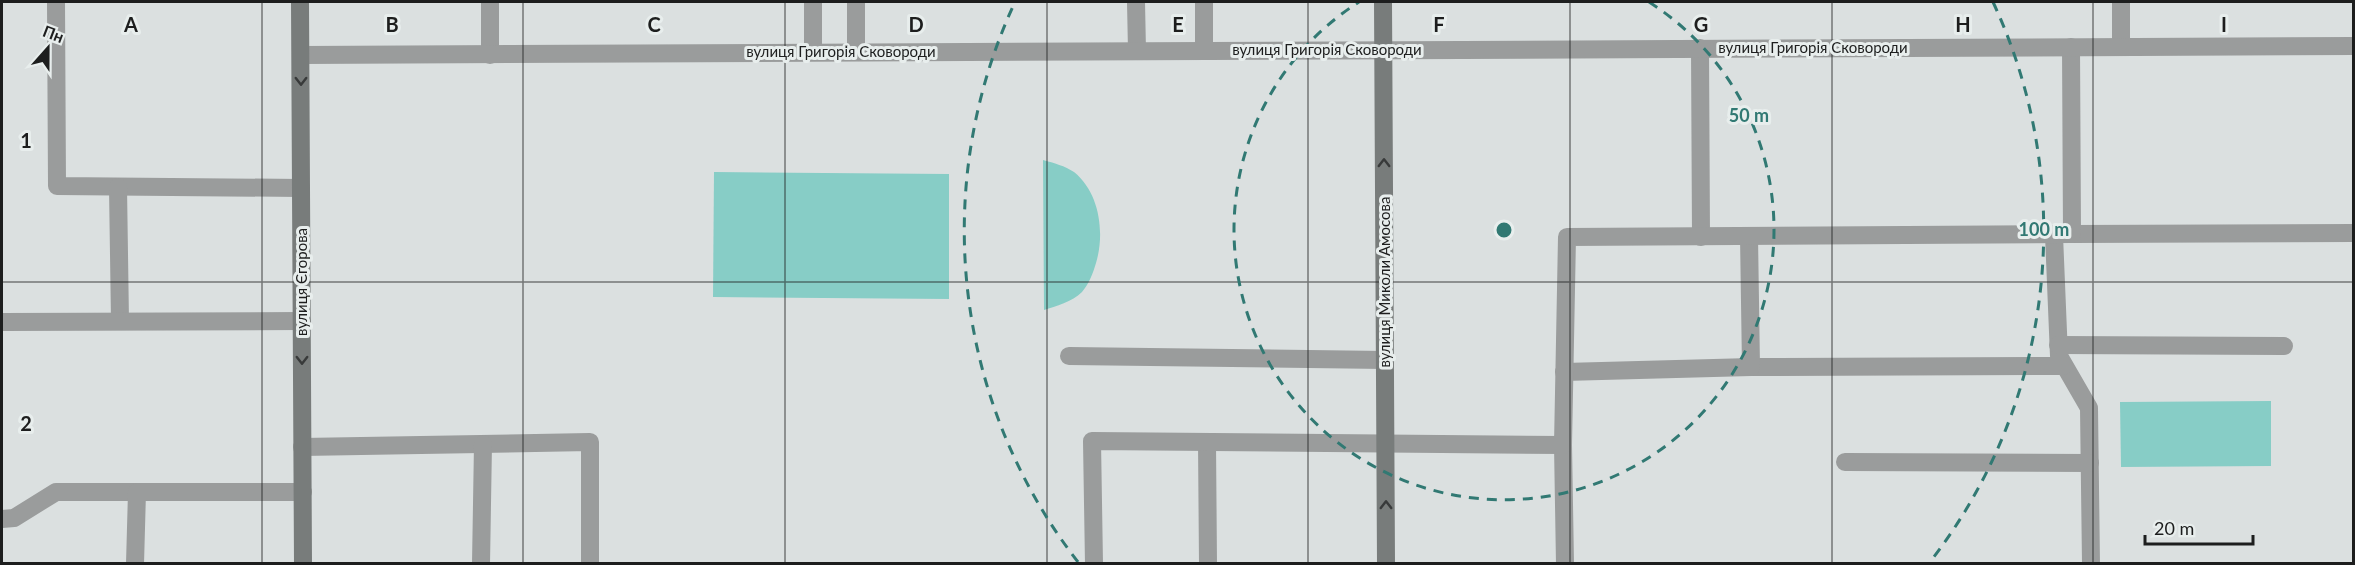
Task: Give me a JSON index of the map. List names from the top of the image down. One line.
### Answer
{"streets":{"street":["вулиця Григорія Сковороди","вулиця Єгорова","вулиця Миколи Амосова"]},"crossings":[["вулиця Григорія Сковороди","вулиця Єгорова"],["вулиця Григорія Сковороди","вулиця Миколи Амосова"]],"one_way":["вулиця Єгорова","вулиця Миколи Амосова"],"scale_bar":"20 m","north":"top","grid":{"columns":["A","B","C","D","E","F","G","H","I"],"rows":["1","2"]},"rings":["50 m","100 m"]}
